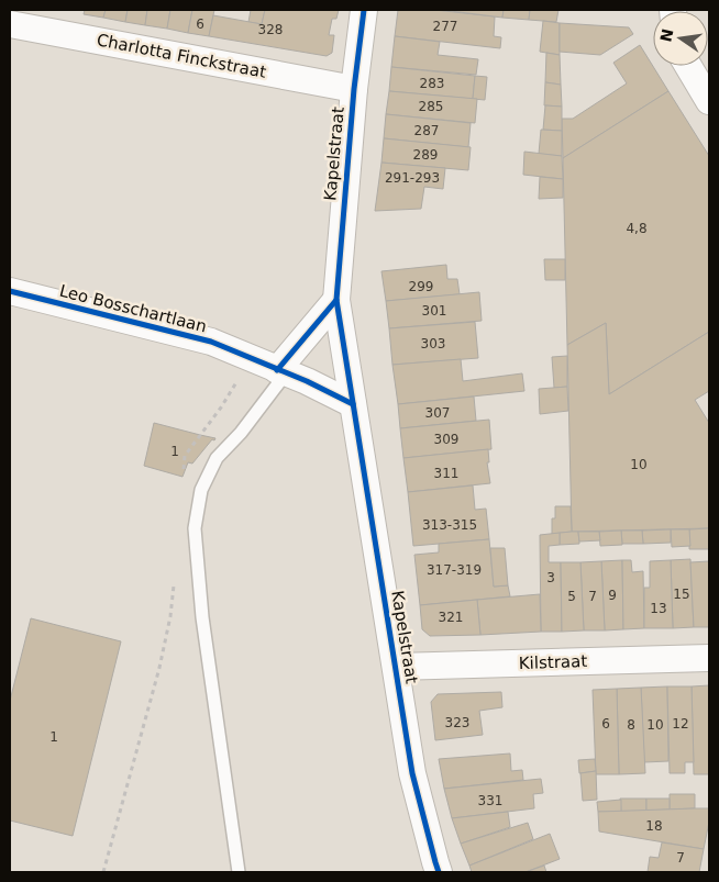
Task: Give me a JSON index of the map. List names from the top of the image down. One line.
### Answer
{"streets":{"street":["Charlotta Finckstraat","Kapelstraat","Leo Bosschartlaan","Kilstraat"]},"crossings":[["Charlotta Finckstraat","Kapelstraat"],["Kapelstraat","Kilstraat"]],"house_numbers":["6","277","328","283","285","287","289","291-293","4,8","299","301","303","307","309","1","10","311","313-315","317-319","3","15","9","5","7","13","321","323","6","12","8","10","1","331","18","7"],"north":"left"}
